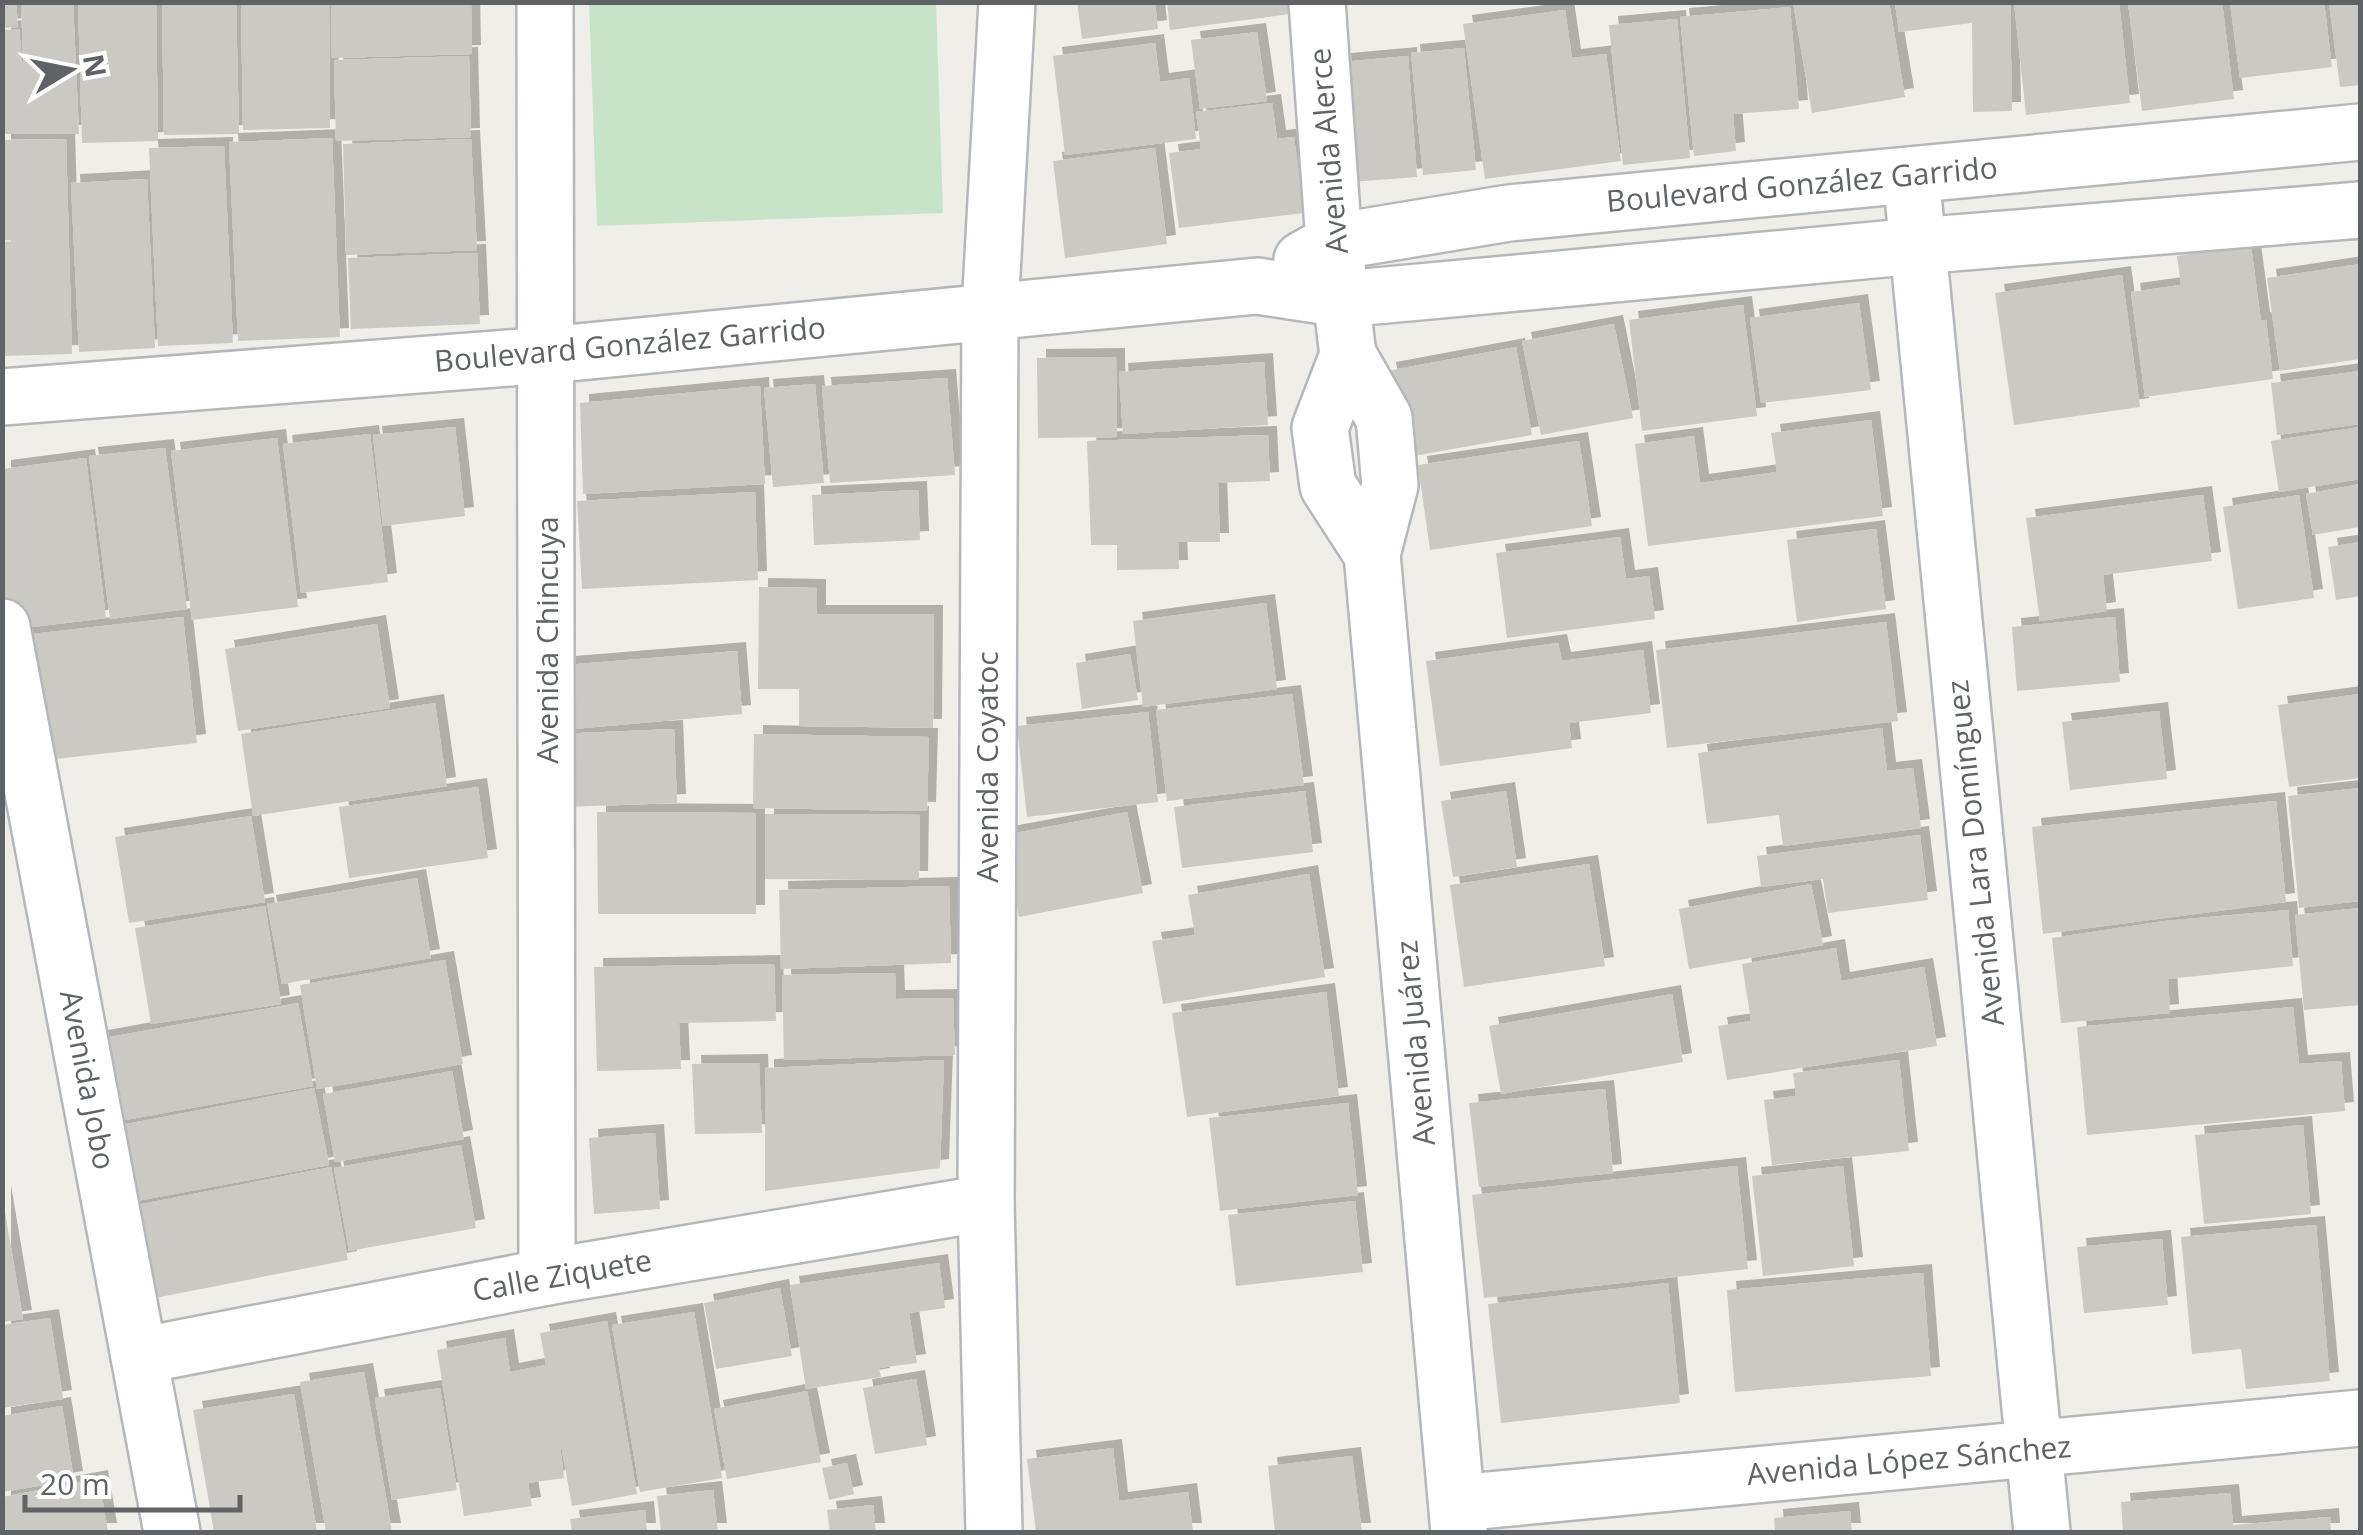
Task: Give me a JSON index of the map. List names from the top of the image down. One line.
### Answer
{"streets":{"street":["Avenida Alerce","Boulevard González Garrido","Avenida Chincuya","Avenida Coyatoc","Avenida Lara Domínguez","Avenida Juárez","Avenida Jobo","Calle Ziquete","Avenida López Sánchez"]},"crossings":[["Avenida Alerce","Boulevard González Garrido"],["Avenida Alerce","Avenida Juárez"],["Boulevard González Garrido","Avenida Chincuya"],["Boulevard González Garrido","Avenida Coyatoc"],["Boulevard González Garrido","Avenida Lara Domínguez"],["Boulevard González Garrido","Avenida Juárez"],["Avenida Chincuya","Calle Ziquete"],["Avenida Coyatoc","Calle Ziquete"],["Avenida Lara Domínguez","Avenida López Sánchez"],["Avenida Juárez","Avenida López Sánchez"],["Avenida Jobo","Calle Ziquete"]],"scale_bar":"20 m","north":"right"}
